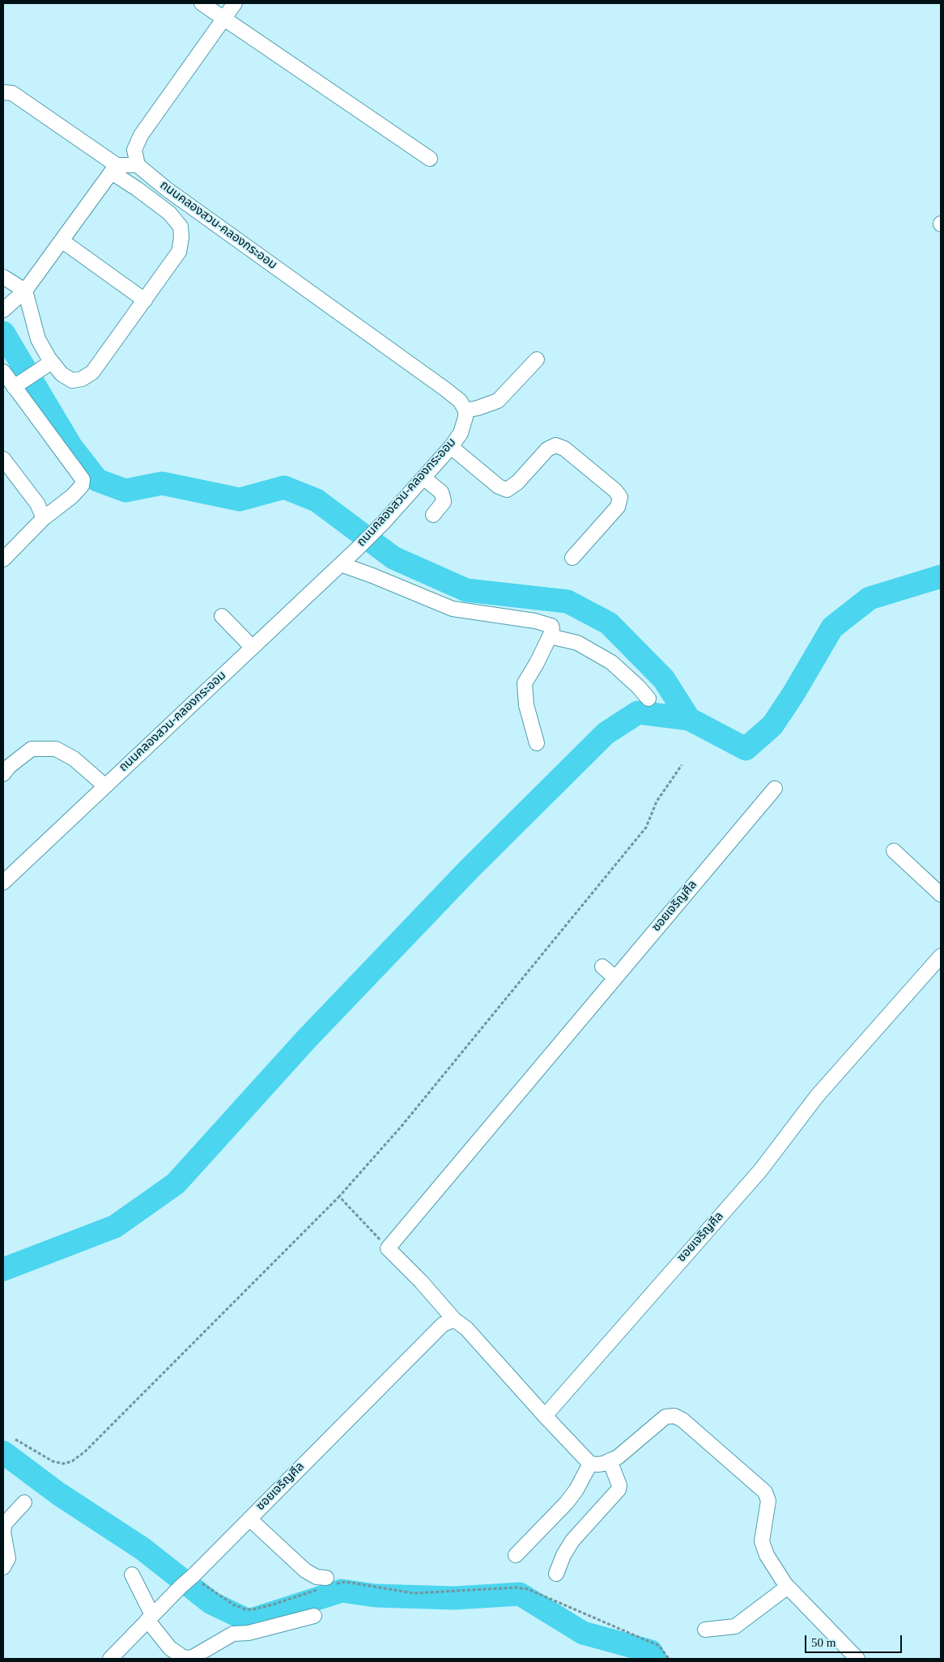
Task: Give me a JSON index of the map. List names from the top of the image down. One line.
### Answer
{"streets":{"street":["ถนนคลองสวน-คลองกระออม","ซอยเจริญศีล"]},"scale_bar":"50 m"}
